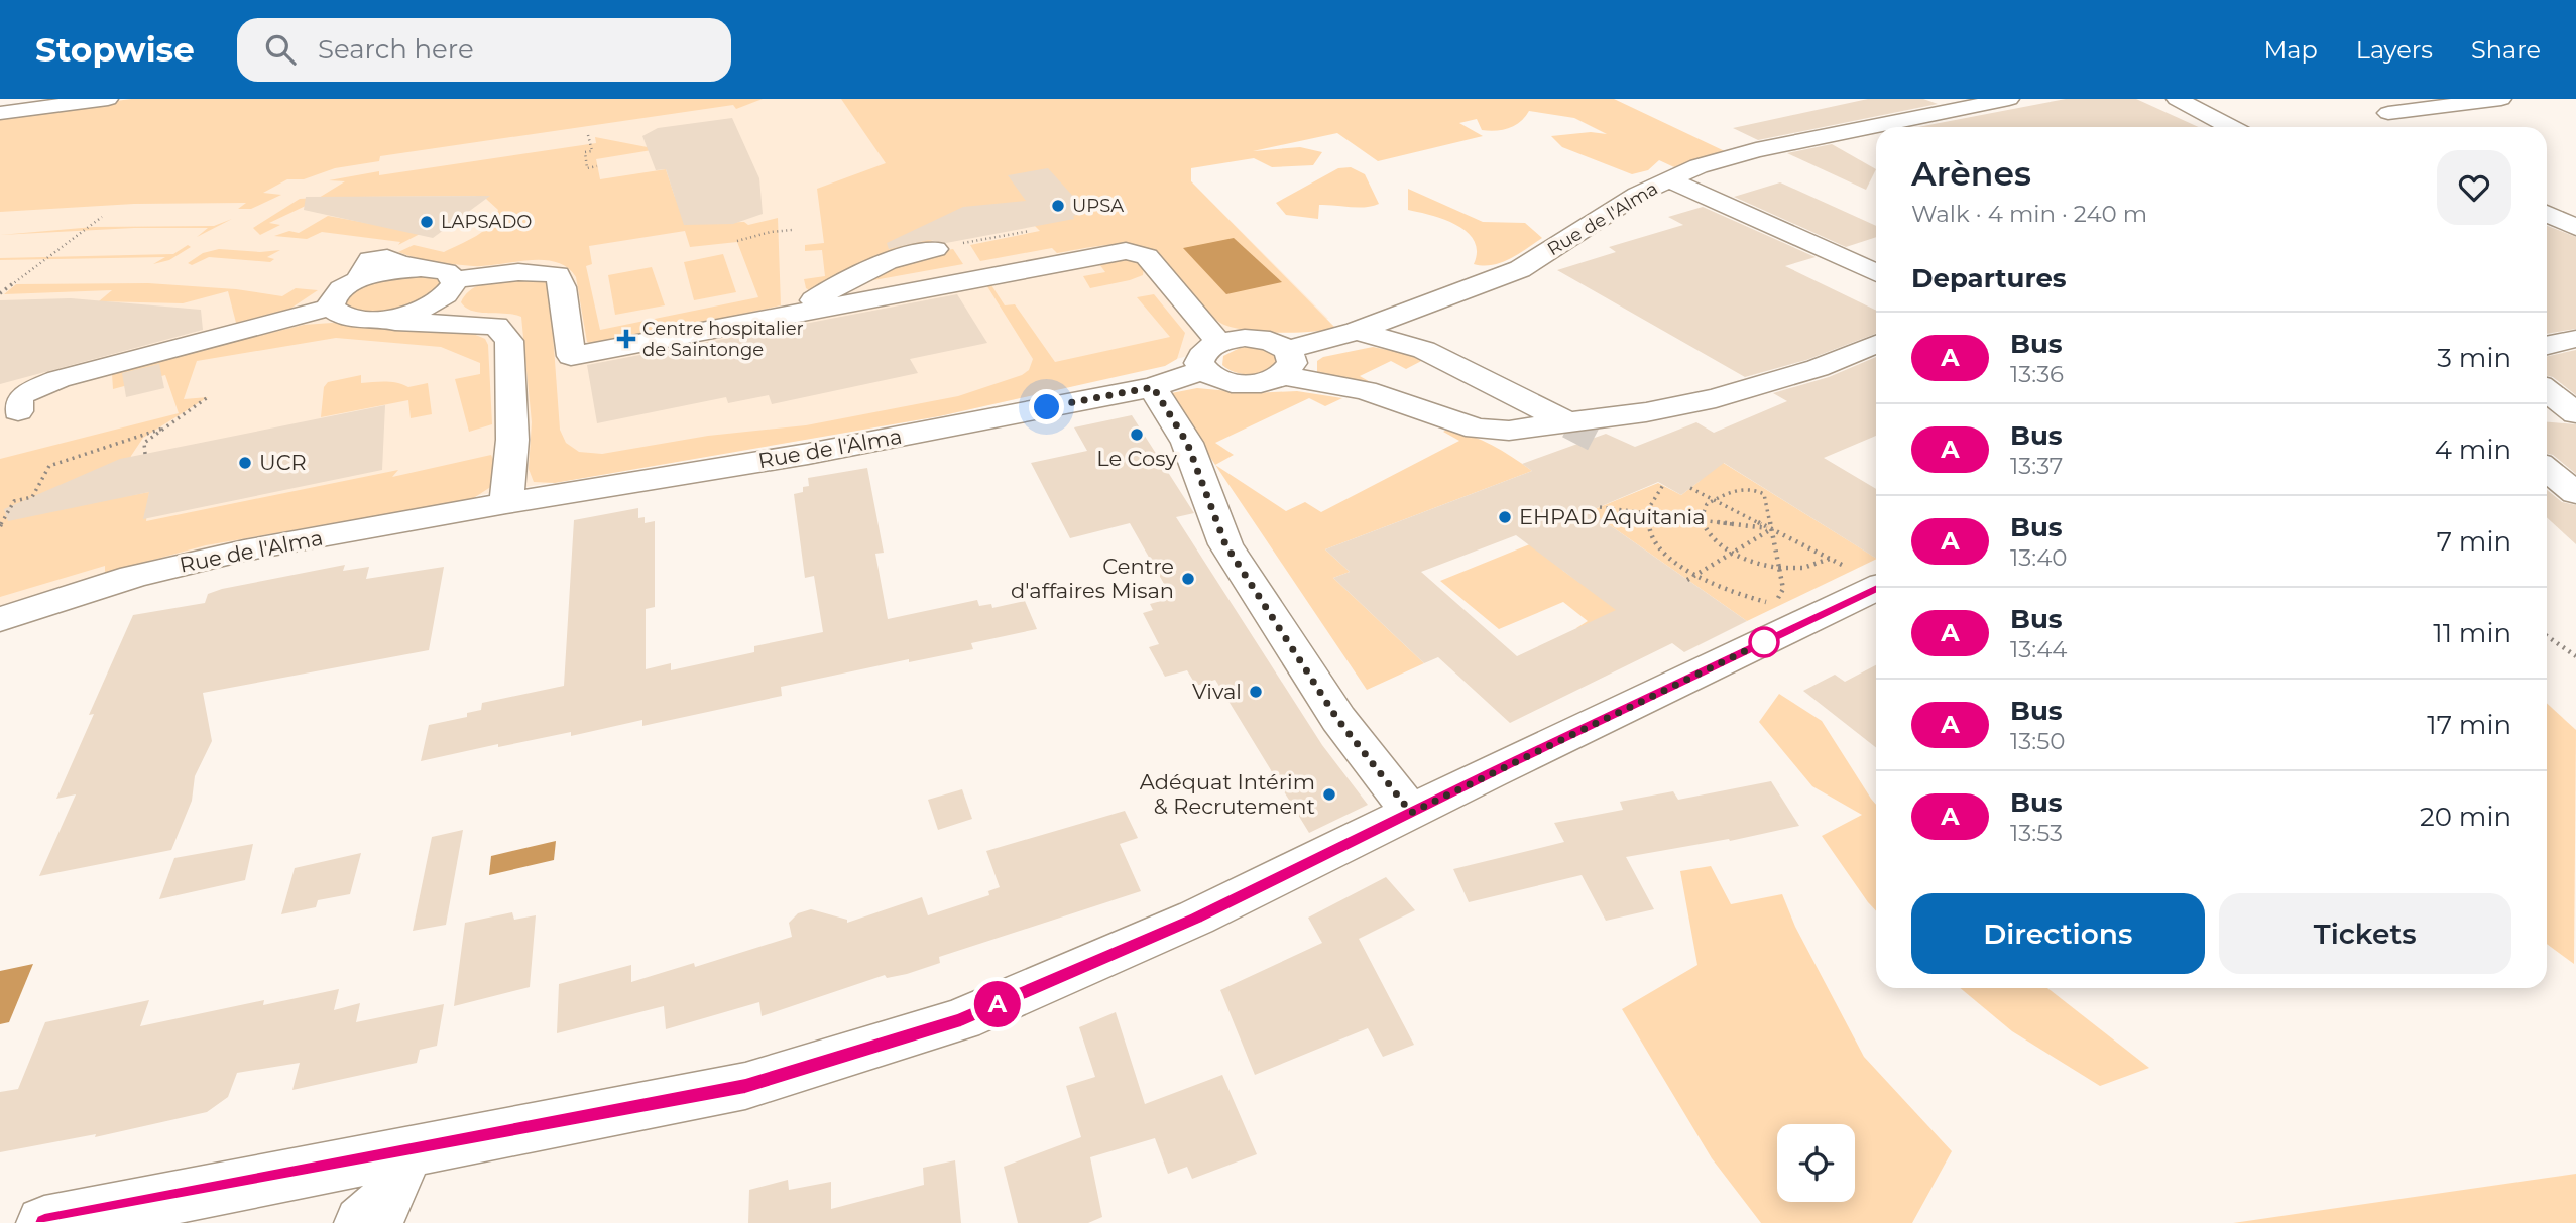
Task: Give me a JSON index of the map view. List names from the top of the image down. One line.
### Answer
{"streets":{"street":["Rue de l'Alma"]},"places":{"other":["UPSA","LAPSADO","Le Cosy","UCR","EHPAD Aquitania","Centre d'affaires Misan","Vival","Adéquat Intérim & Recrutement"],"health":["Centre hospitalier de Saintonge"]},"lines":["bus line A"],"page":{"header":"Stopwise","search":"Search here","nav":["Map","Layers","Share"],"on_map":"A","heading":[["Arènes","Walk · 4 min · 240 m"],"Departures"],"list":[{"mark":"A","name":"Bus","note":"13:36","value":"3 min"},{"mark":"A","name":"Bus","note":"13:37","value":"4 min"},{"mark":"A","name":"Bus","note":"13:40","value":"7 min"},{"mark":"A","name":"Bus","note":"13:44","value":"11 min"},{"mark":"A","name":"Bus","note":"13:50","value":"17 min"},{"mark":"A","name":"Bus","note":"13:53","value":"20 min"}],"buttons":["Directions","Tickets"]}}
